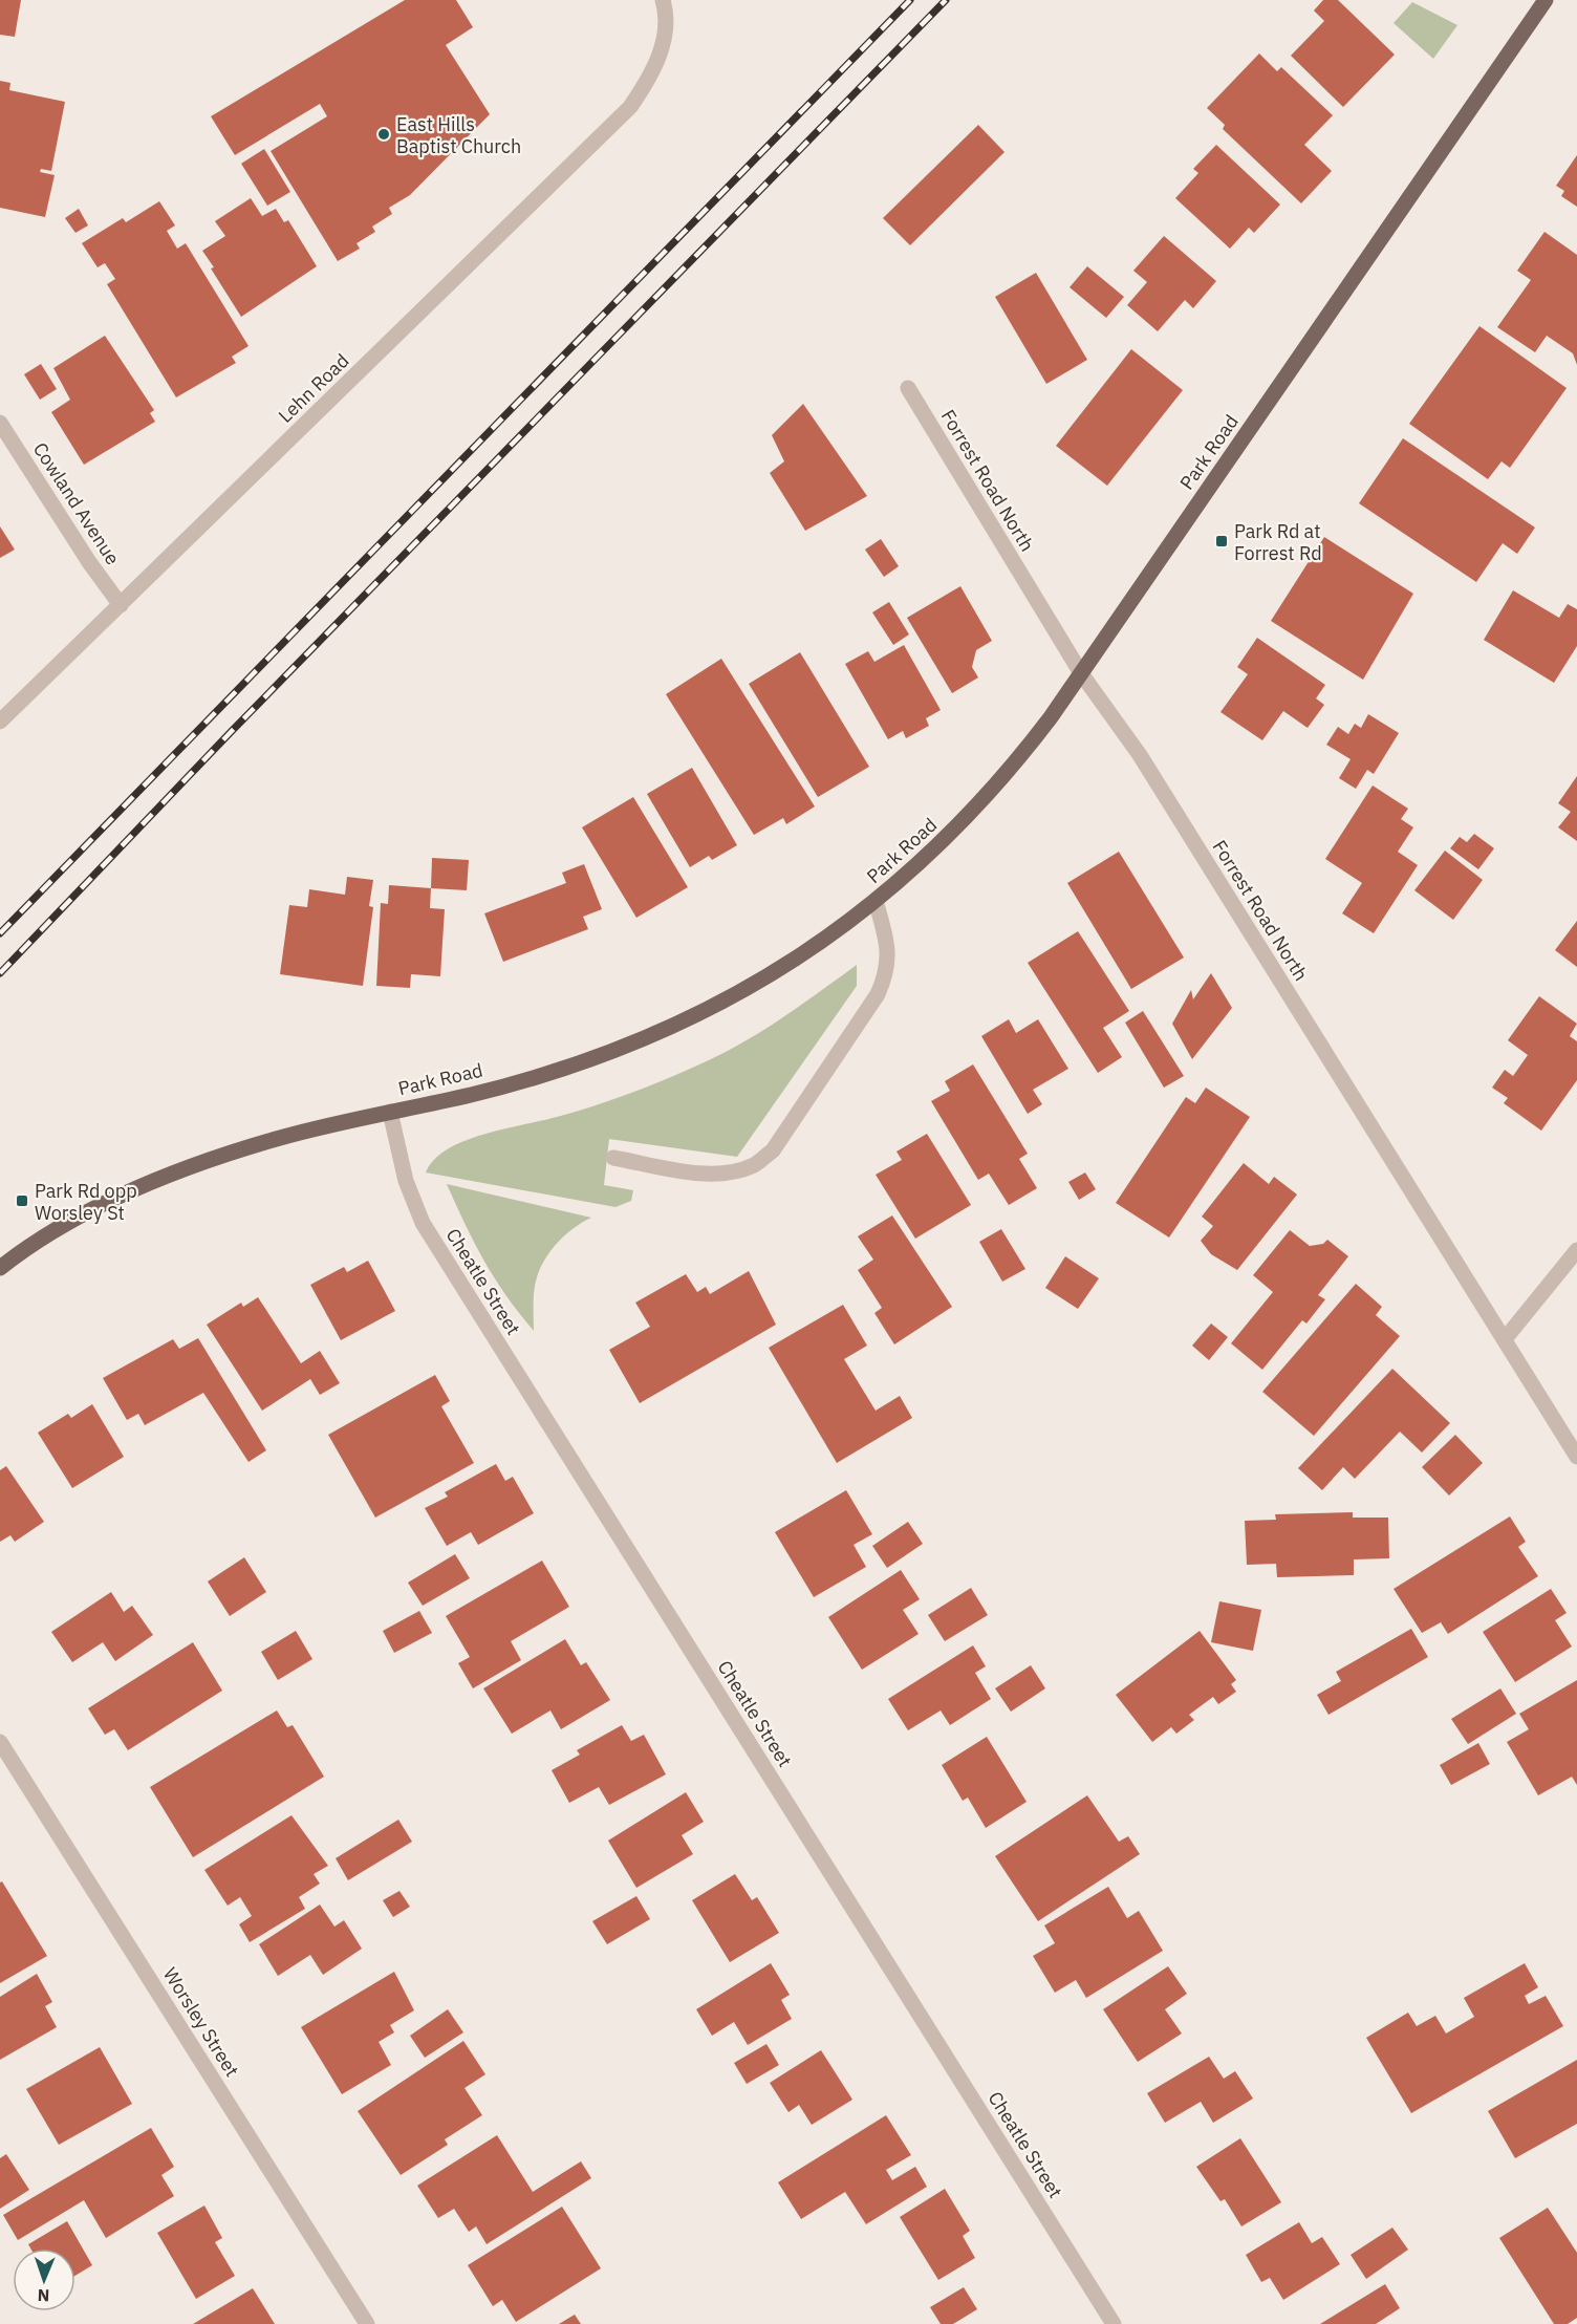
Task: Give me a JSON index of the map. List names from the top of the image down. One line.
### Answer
{"streets":{"main road":["Park Road"],"street":["Lehn Road","Forrest Road North","Cowland Avenue","Cheatle Street","Worsley Street"]},"crossings":[["Lehn Road","Cowland Avenue"],["Park Road","Forrest Road North"],["Park Road","Cheatle Street"]],"places":{"other":["East Hills Baptist Church"],"transit":["Park Rd at Forrest Rd","Park Rd opp Worsley St"]},"north":"bottom"}
